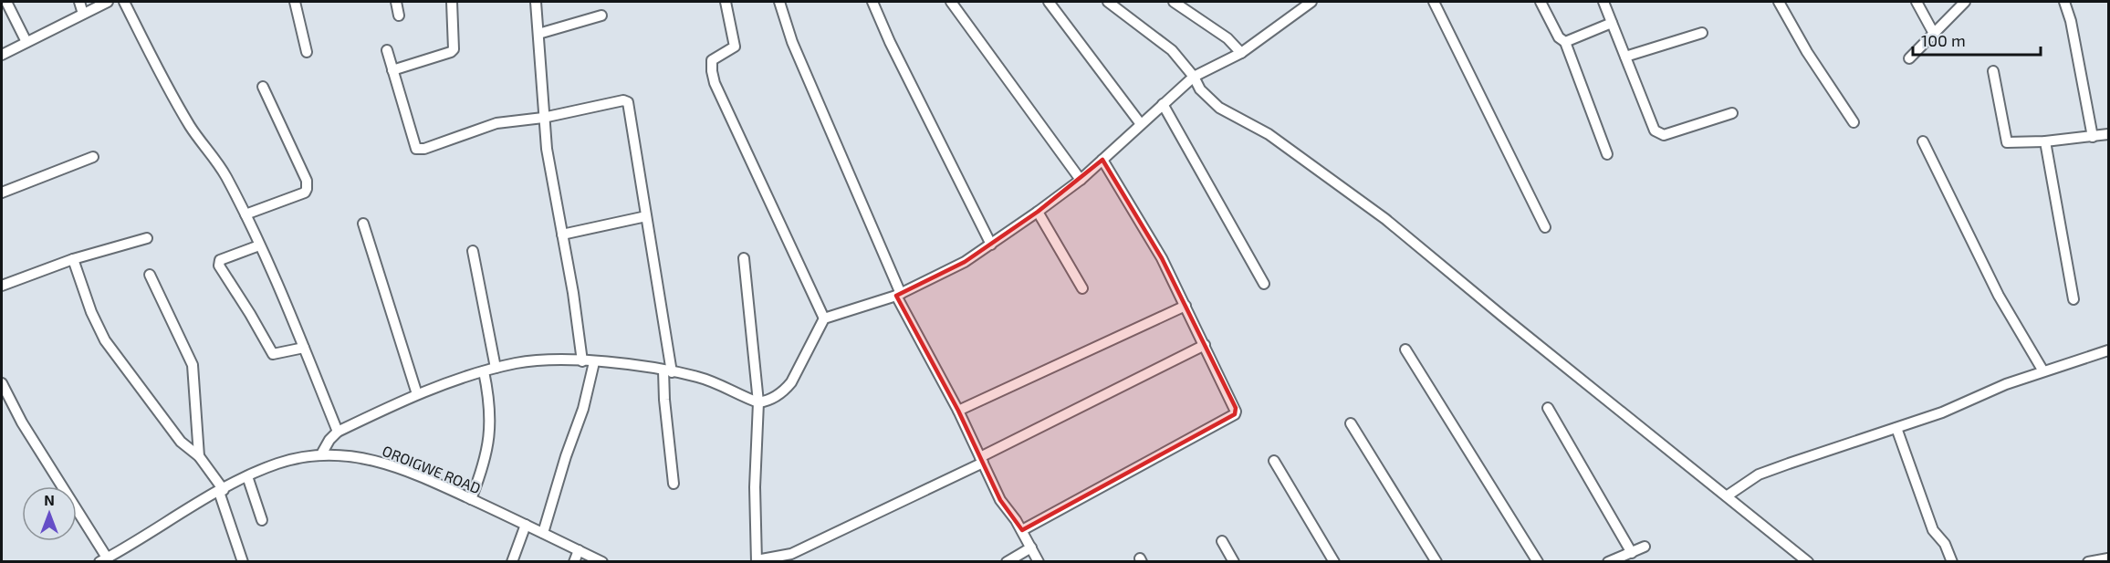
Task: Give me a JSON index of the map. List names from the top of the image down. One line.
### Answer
{"streets":{"street":["OROIGWE ROAD"]},"scale_bar":"100 m","north":"top"}
